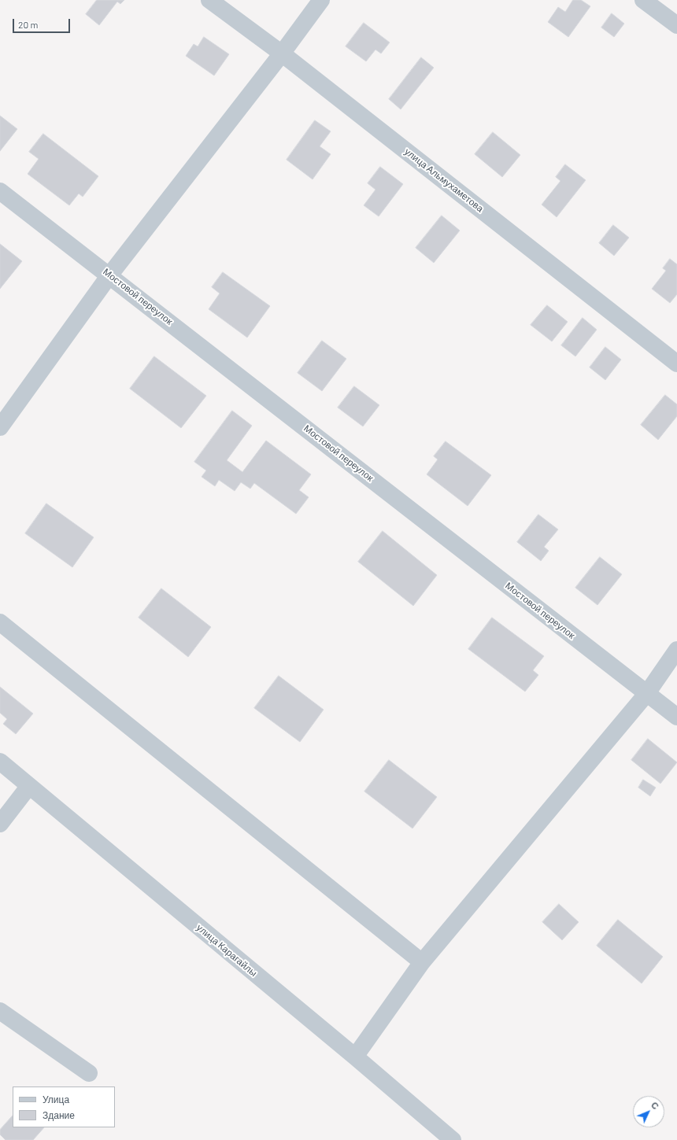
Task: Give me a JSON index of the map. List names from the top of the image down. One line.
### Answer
{"streets":{"street":["улица Альмухаметова","Мостовой переулок","улица Карагайлы"]},"legend":["Улица","Здание"],"scale_bar":"20 m","north":"top right"}
